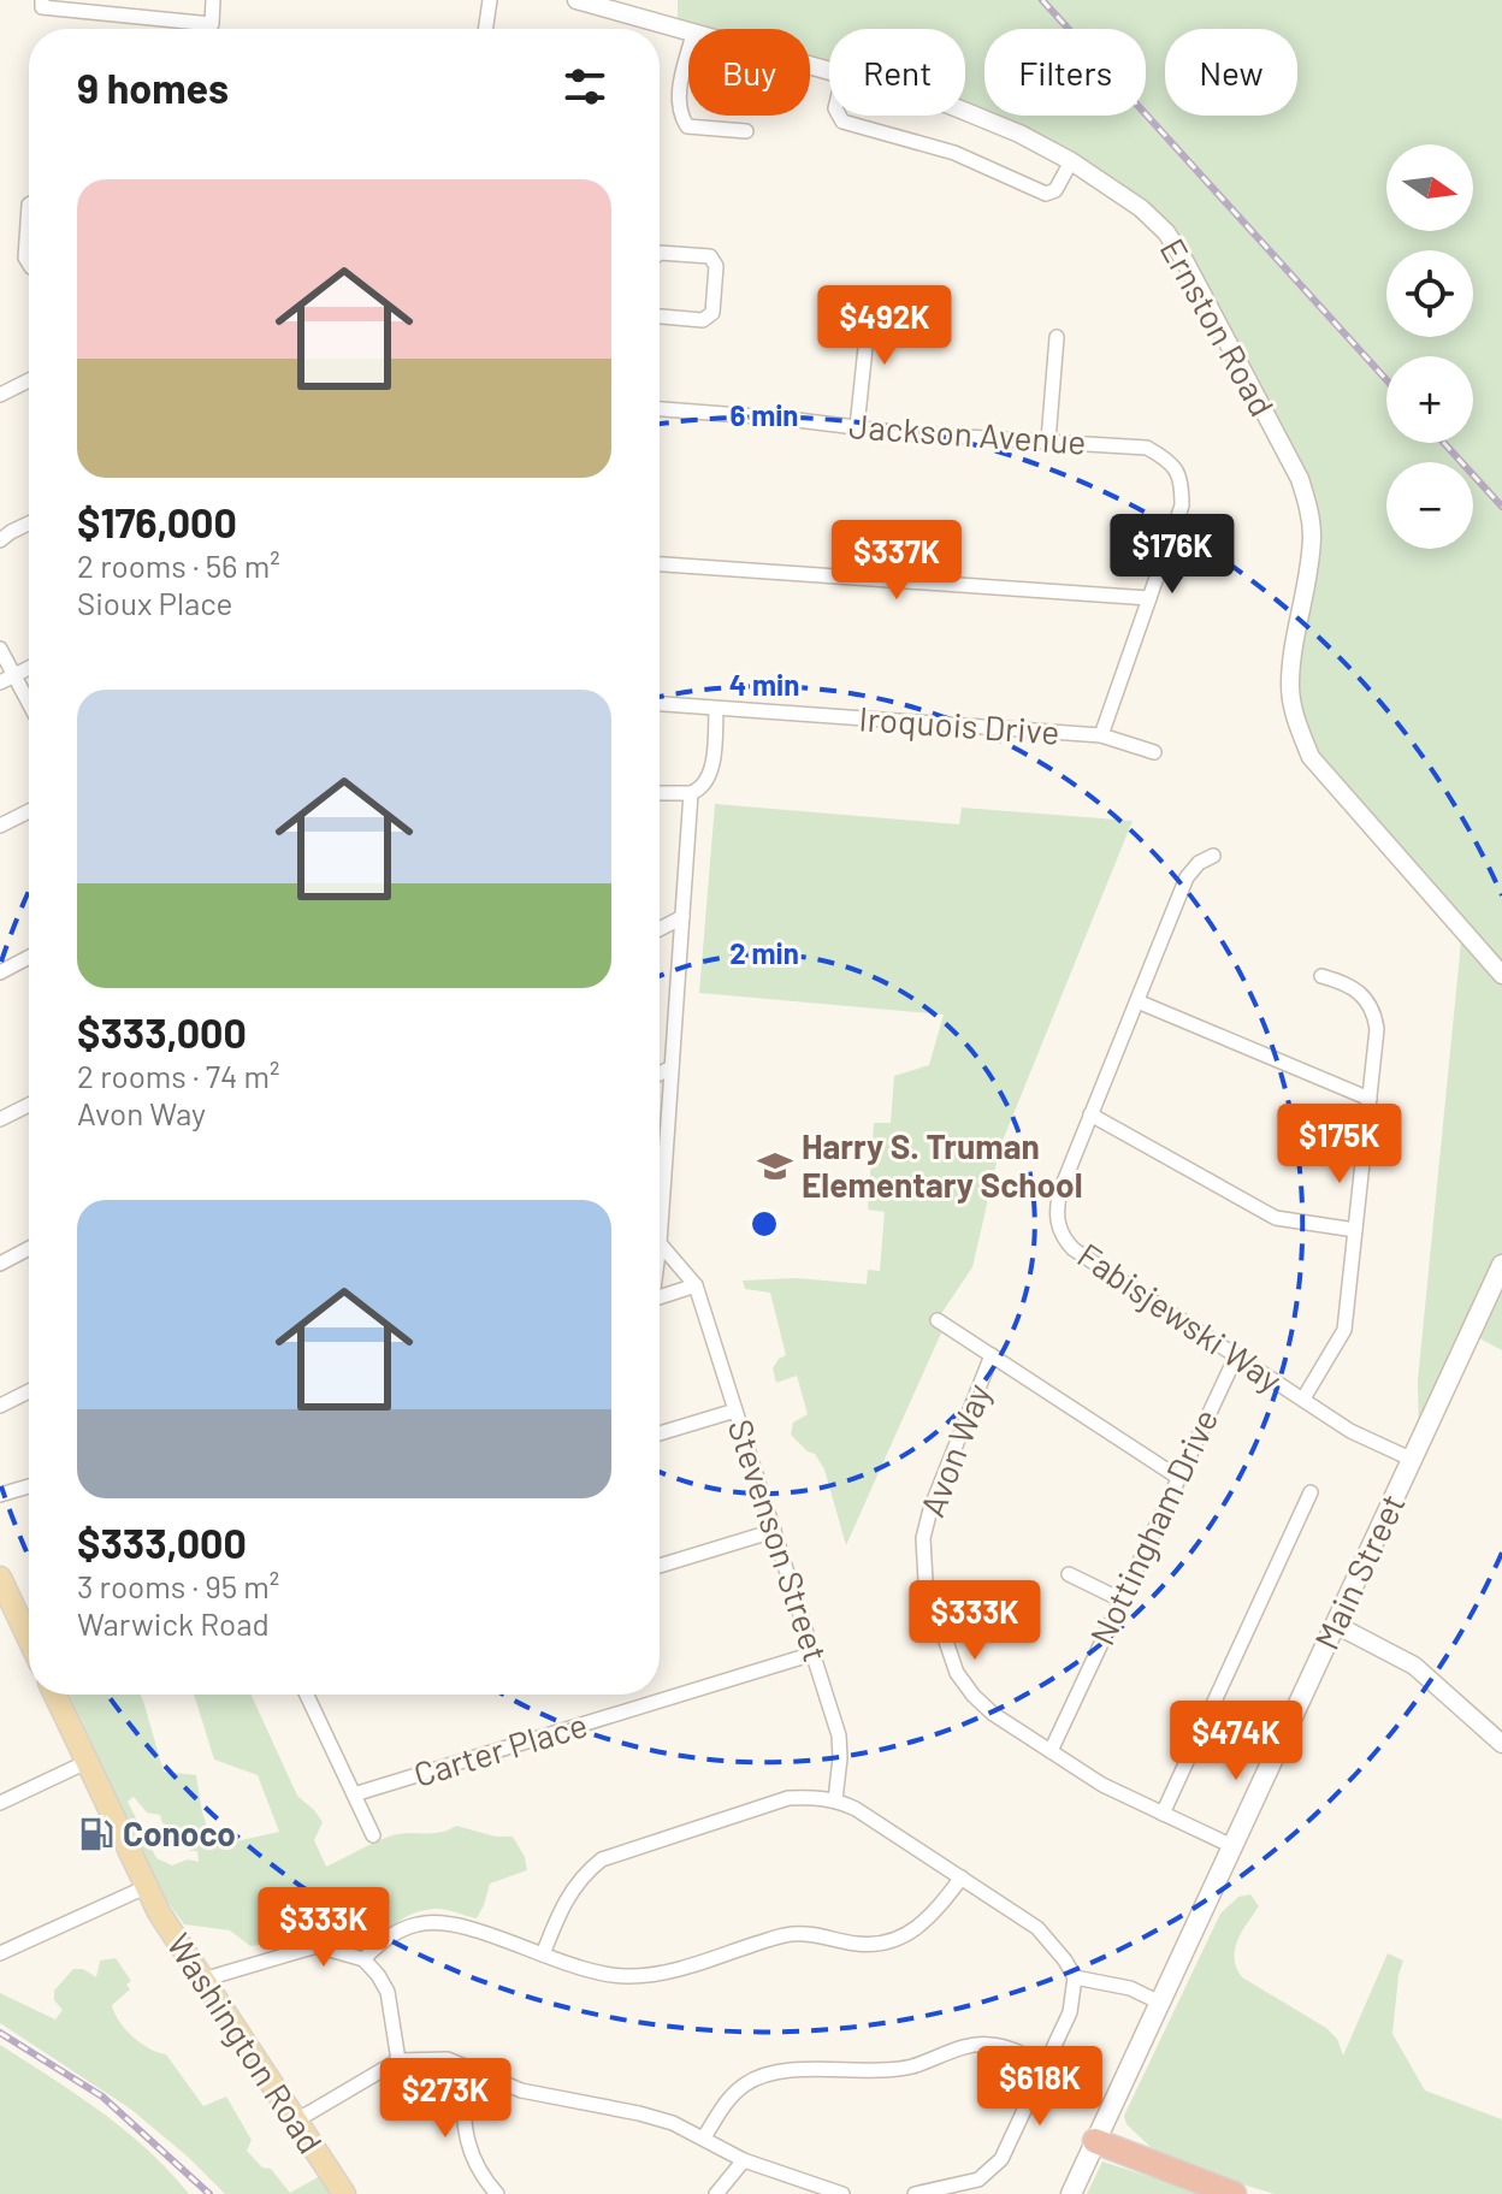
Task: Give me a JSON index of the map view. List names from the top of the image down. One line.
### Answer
{"streets":{"main road":["Main Street","Washington Road"],"street":["Ernston Road","Jackson Avenue","Iroquois Drive","Fabisjewski Way","Avon Way","Nottingham Drive","Stevenson Street","Carter Place"]},"crossings":[["Fabisjewski Way","Nottingham Drive"],["Fabisjewski Way","Main Street"],["Avon Way","Nottingham Drive"],["Avon Way","Main Street"],["Stevenson Street","Carter Place"]],"places":{"school or university":["Harry S. Truman Elementary School"],"fuel station":["Conoco"]},"north":"right","page":{"chip":["Buy","Rent","Filters","New"],"heading":"9 homes","map_buttons":["+","−"],"list":[{"name":"$176,000","note":"2 rooms · 56 m² · Sioux Place"},{"name":"$333,000","note":"2 rooms · 74 m² · Avon Way"},{"name":"$333,000","note":"3 rooms · 95 m² · Warwick Road"}],"price":["$492K","$176K","$337K","$175K","$333K","$474K","$333K","$618K","$273K"]},"rings":["6 min","4 min","2 min"]}
